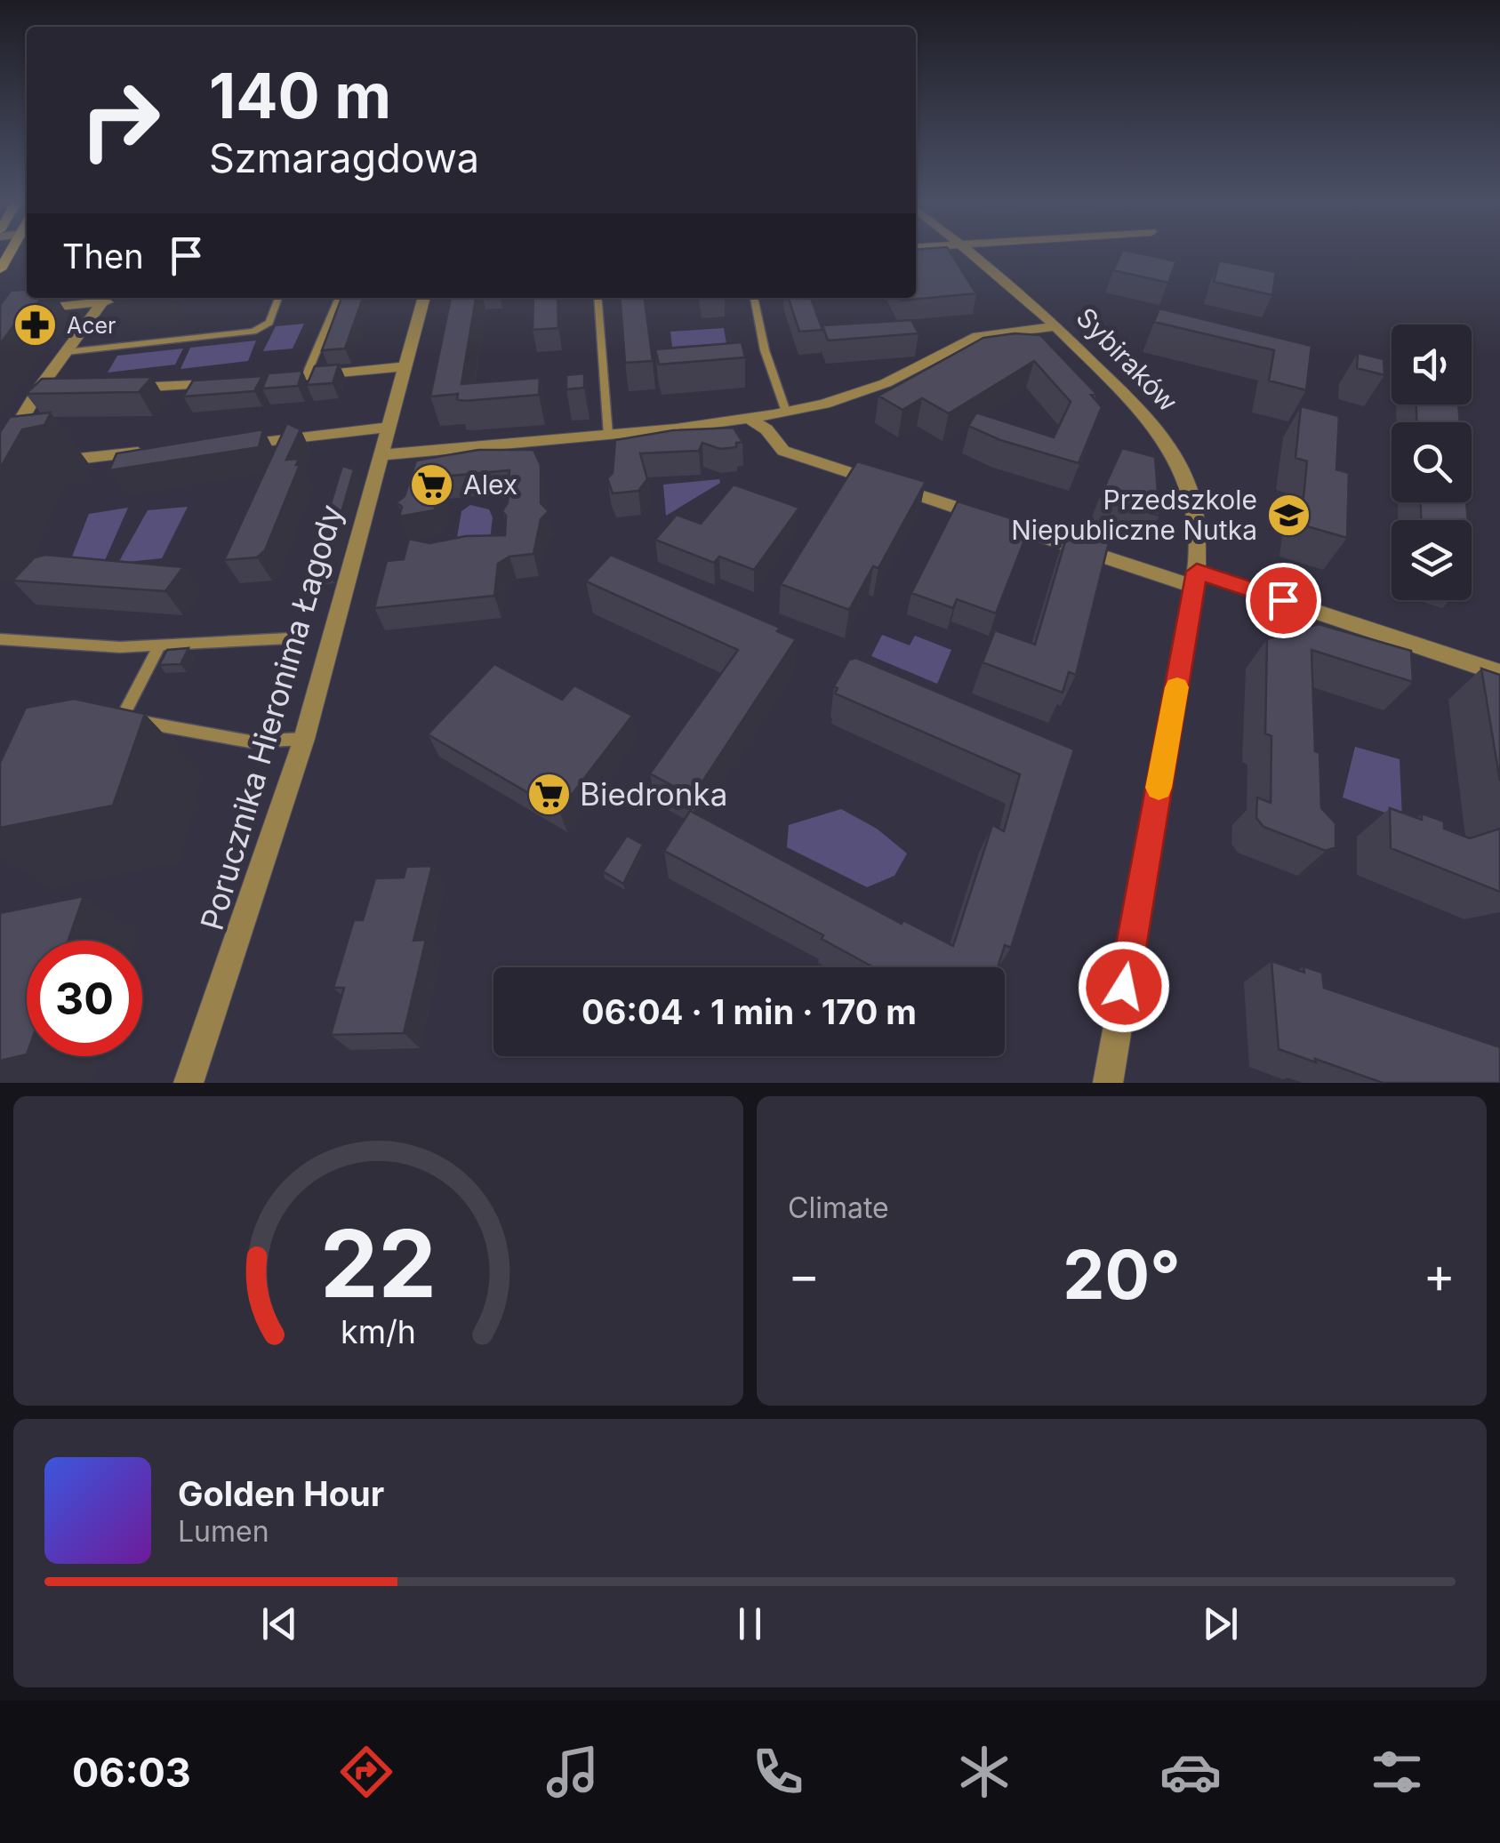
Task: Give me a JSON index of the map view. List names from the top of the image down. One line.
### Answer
{"streets":{"street":["Sybiraków","Porucznika Hieronima Łagody"]},"places":{"pharmacy":["Acer"],"supermarket":["Alex","Biedronka"],"school or university":["Przedszkole Niepubliczne Nutka"]},"page":{"turn":["140 m","Szmaragdowa"],"then":"Then","limit":"30","trip":"06:04 · 1 min · 170 m","tile":"Climate","heat":["−","20°","+"],"song":["Golden Hour","Lumen"],"tabs":"06:03","gauge":["22","km/h"]}}
